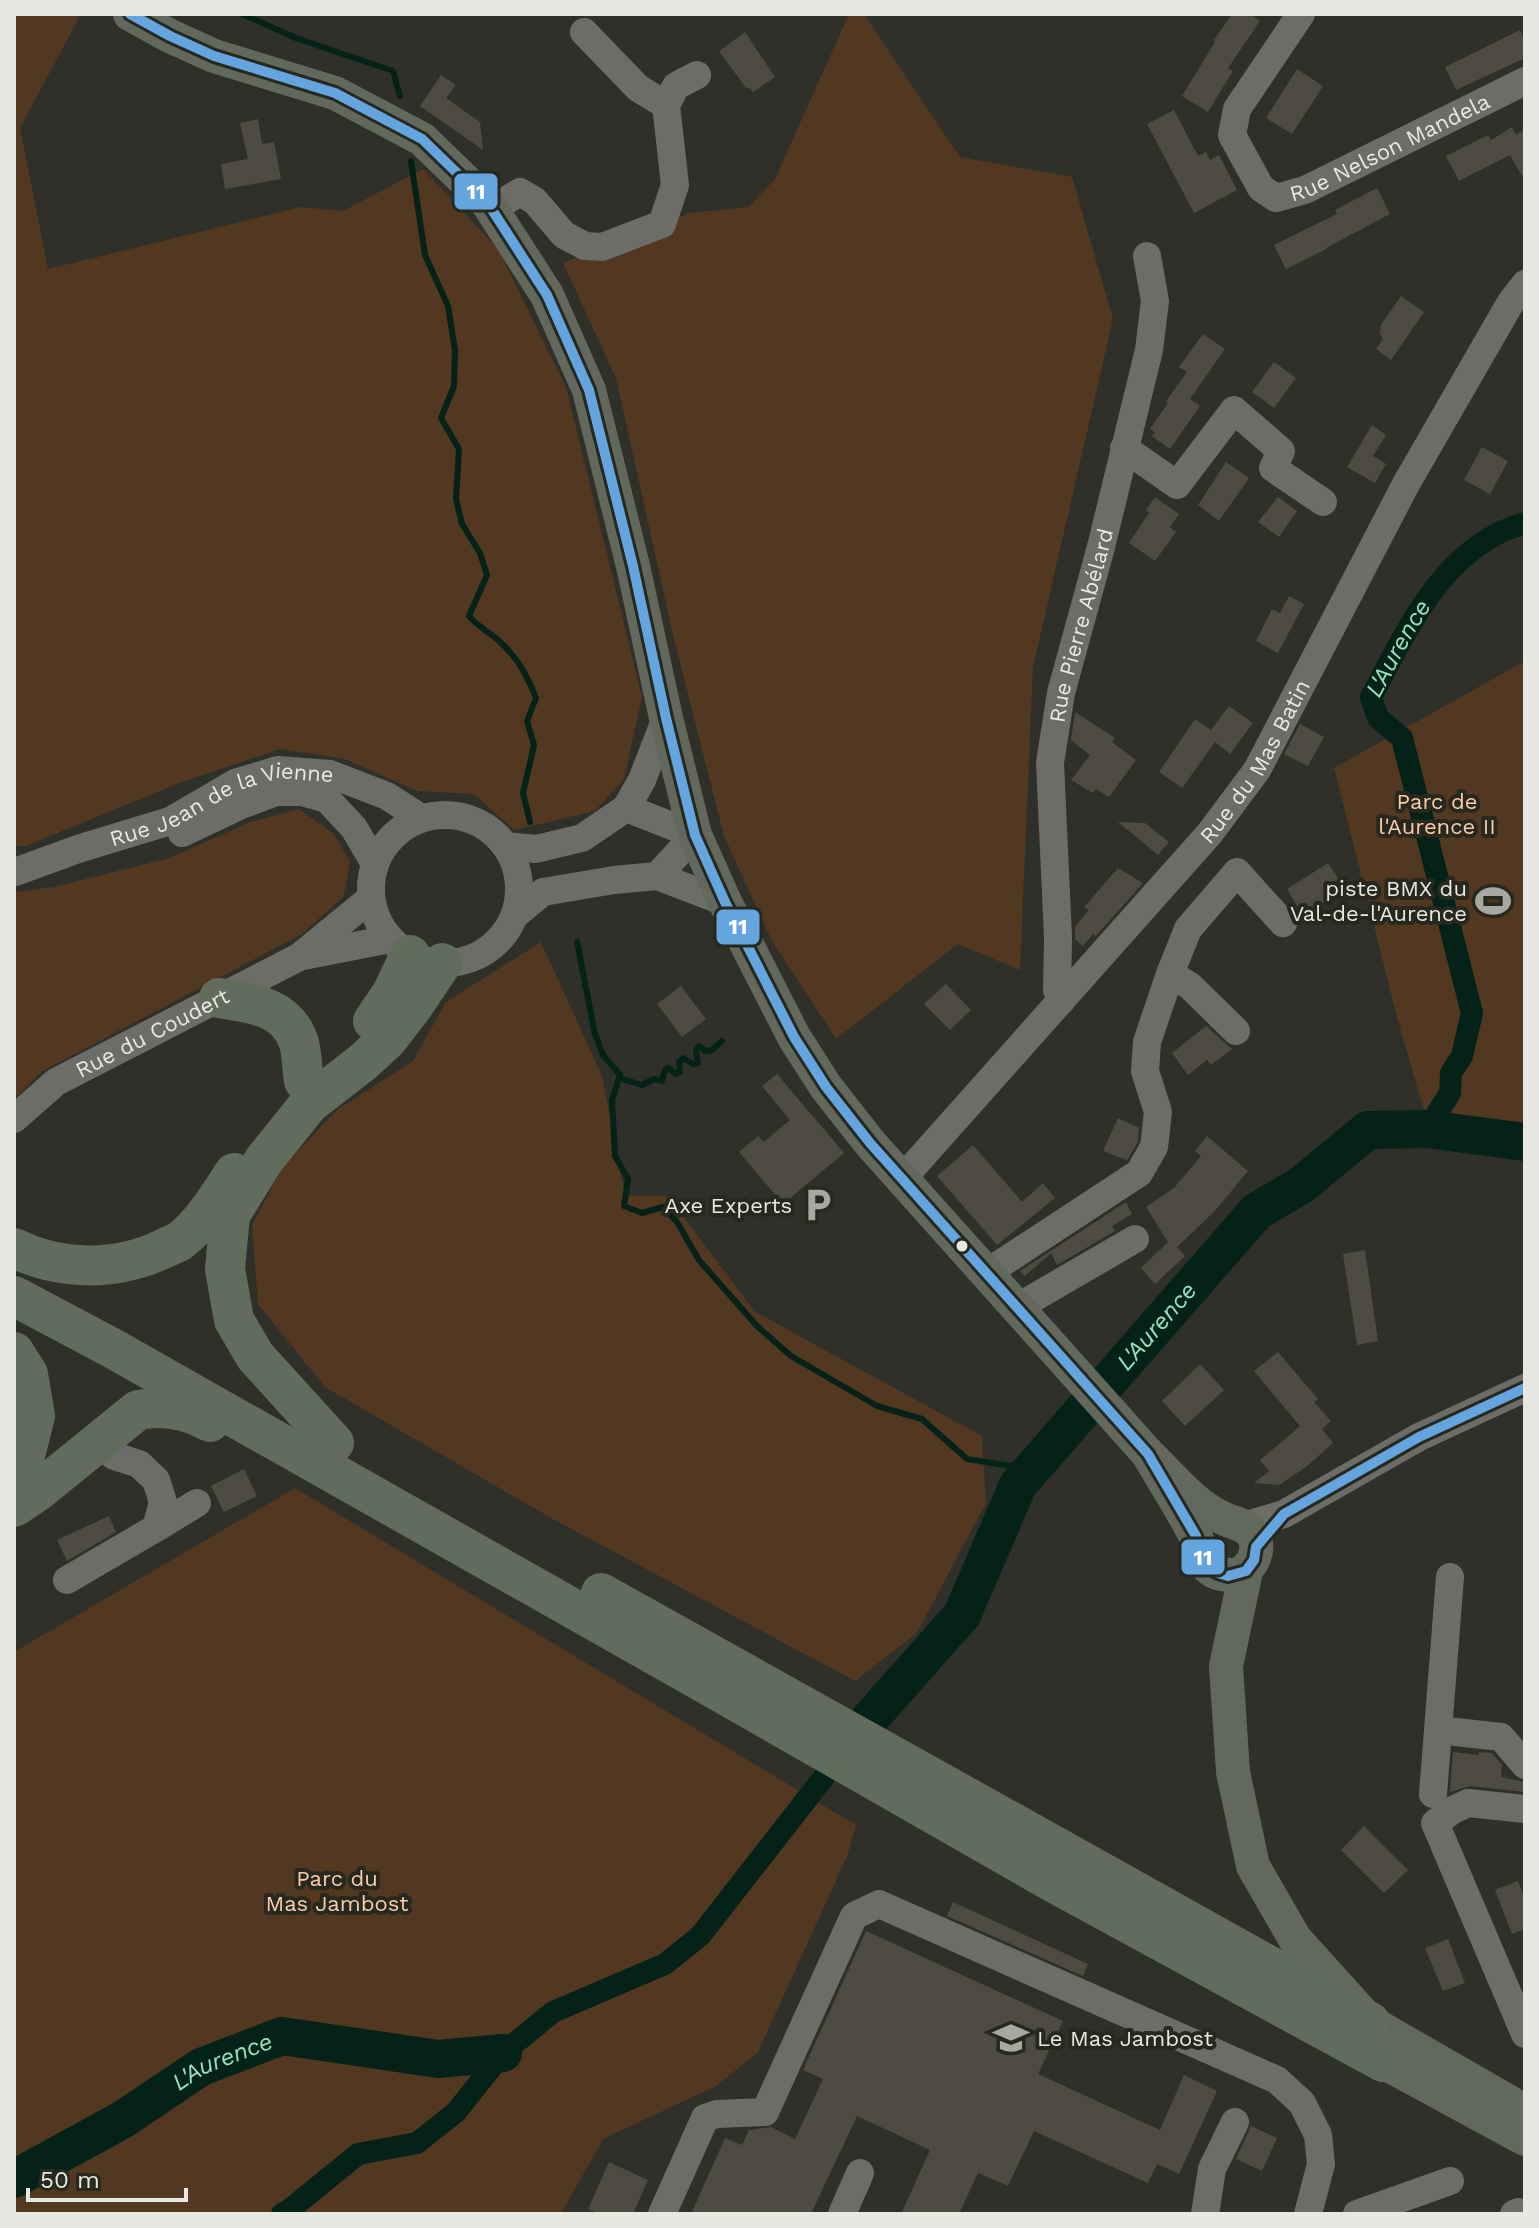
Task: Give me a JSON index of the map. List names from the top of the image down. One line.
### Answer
{"streets":{"street":["Rue Nelson Mandela","Rue Pierre Abélard","Rue du Mas Batin","Rue Jean de la Vienne","Rue du Coudert"]},"crossings":[["Rue Pierre Abélard","Rue du Mas Batin"],["Rue Jean de la Vienne","Rue du Coudert"]],"water":["L'Aurence"],"parks":["Parc de l'Aurence II","Parc du Mas Jambost"],"places":{"sports":["piste BMX du Val-de-l'Aurence"],"parking":["Axe Experts"],"school or university":["Le Mas Jambost"]},"lines":["transit line 11"],"scale_bar":"50 m"}
